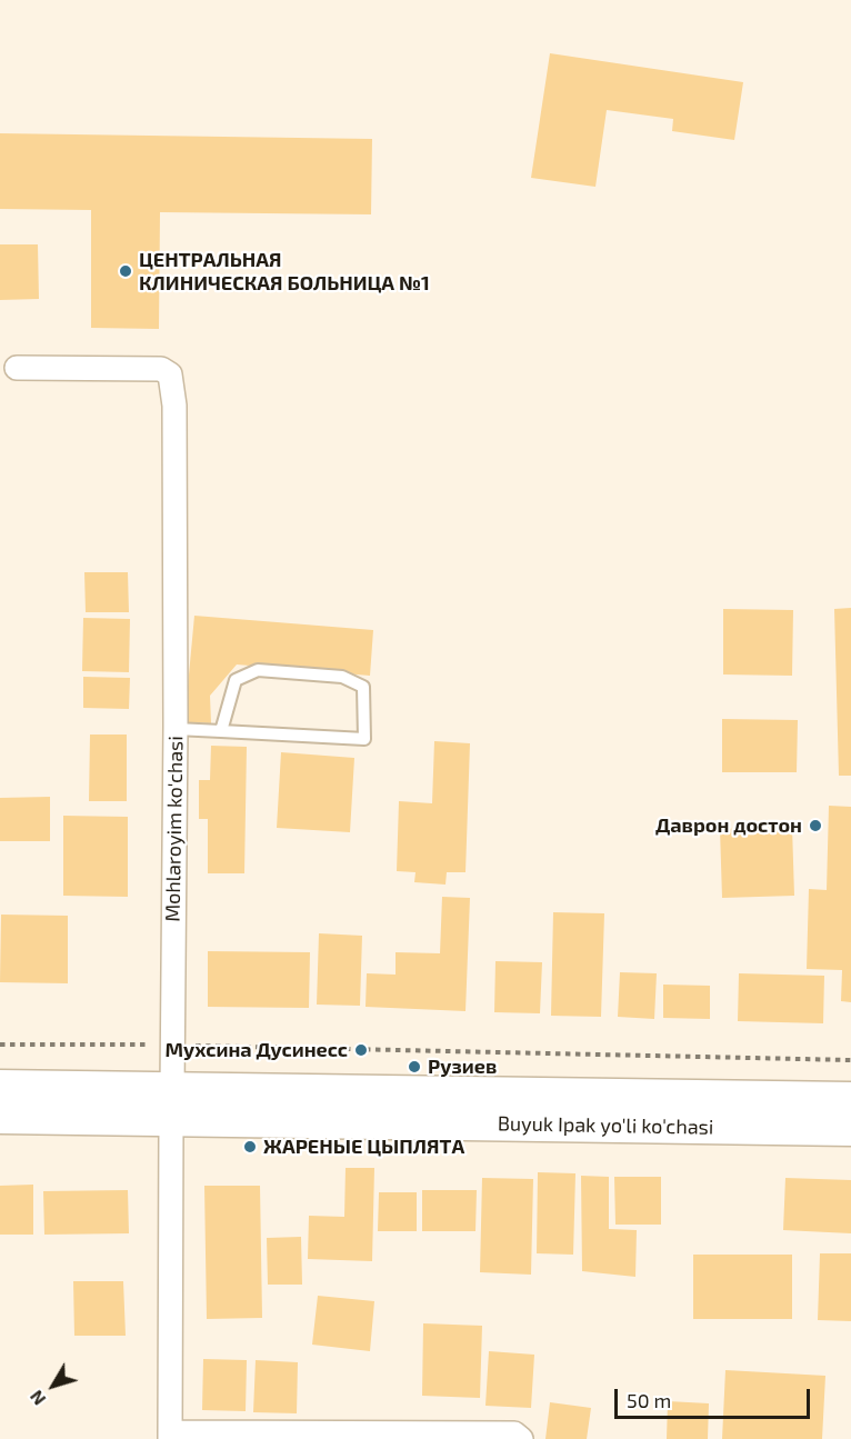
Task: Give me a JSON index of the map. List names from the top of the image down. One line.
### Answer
{"streets":{"main road":["Buyuk Ipak yo'li ko'chasi"],"street":["Mohlaroyim ko'chasi"]},"crossings":[["Mohlaroyim ko'chasi","Buyuk Ipak yo'li ko'chasi"]],"places":["ЦЕНТРАЛЬНАЯ КЛИНИЧЕСКАЯ БОЛЬНИЦА №1","Даврон достон","Мухсина Дусинесс","Рузиев","ЖАРЕНЫЕ ЦЫПЛЯТА"],"scale_bar":"50 m","north":"bottom left"}
